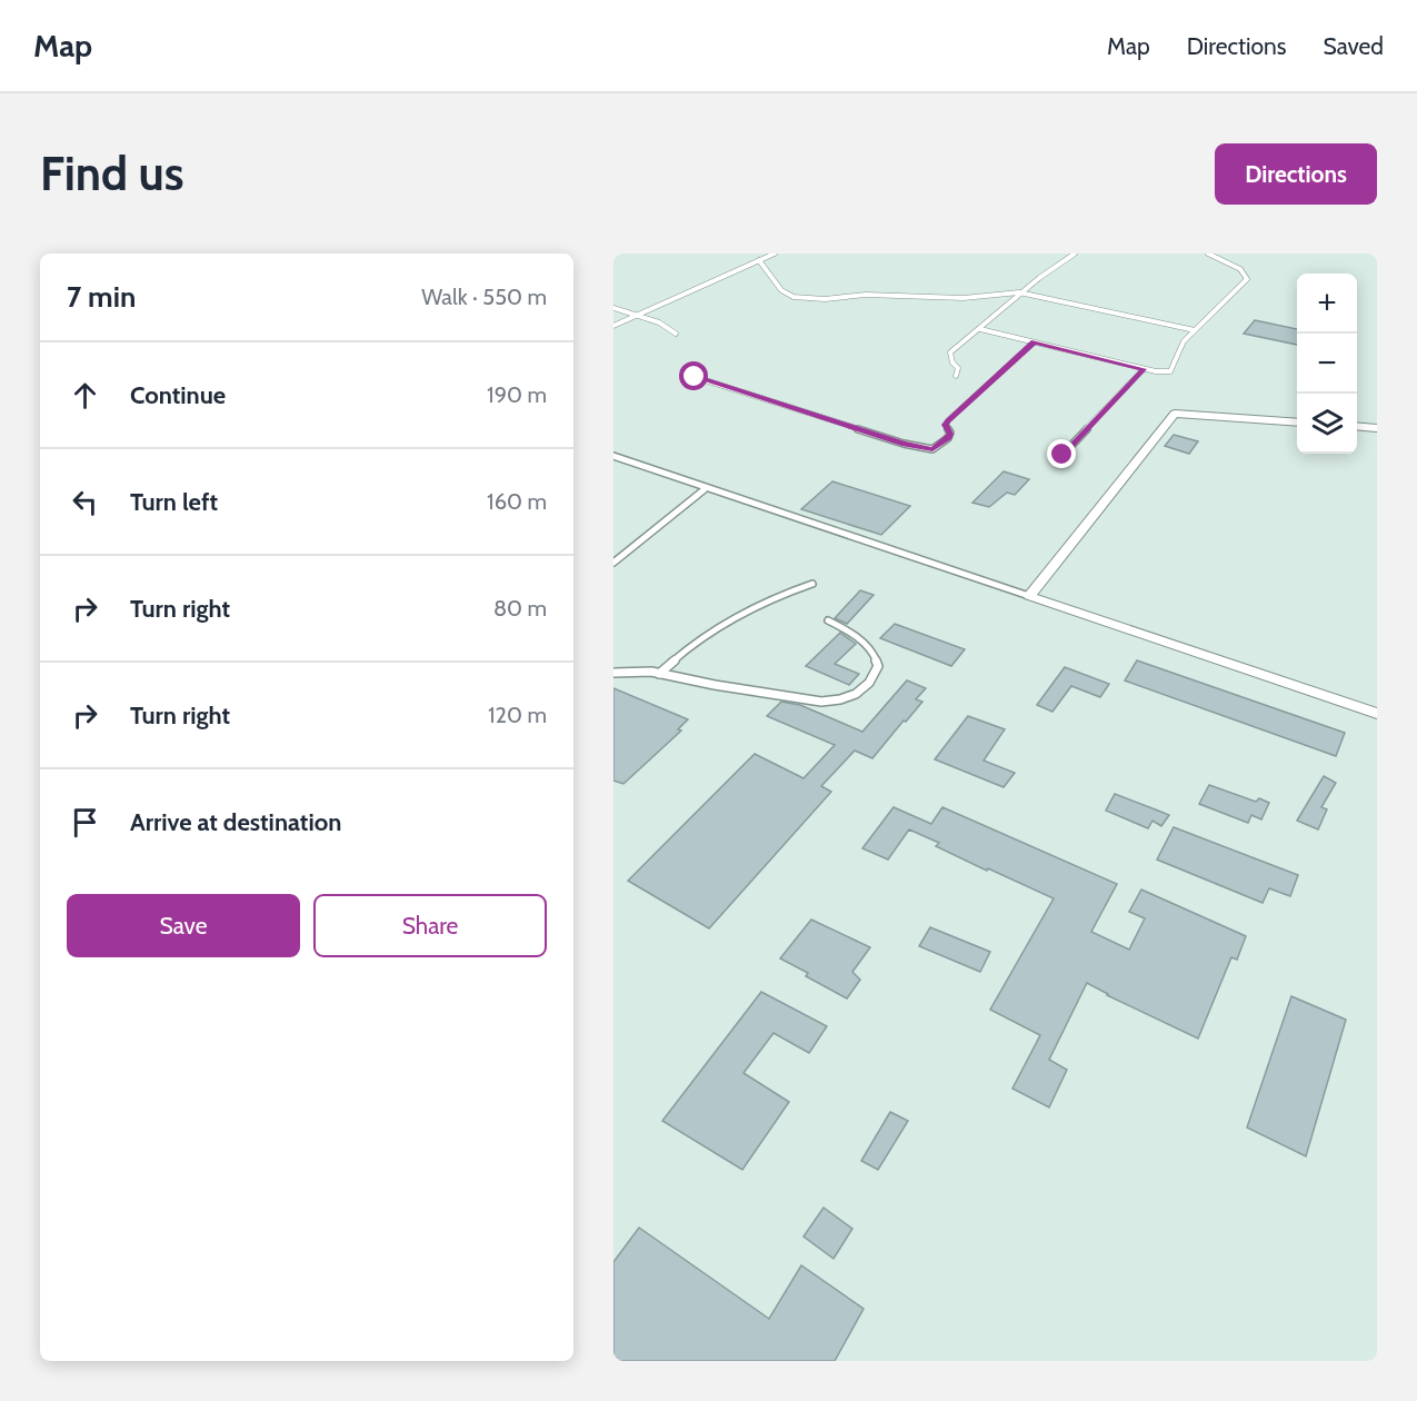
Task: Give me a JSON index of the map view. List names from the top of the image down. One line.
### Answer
{"page":{"header":"Map","nav":["Map","Directions","Saved"],"buttons":["Directions",["Save","Share"]],"title":"Find us","heading":["7 min","Walk · 550 m"],"map_buttons":["+","−"],"list":[["Continue","190 m"],["Turn left","160 m"],["Turn right","80 m"],["Turn right","120 m"],"Arrive at destination"]}}
